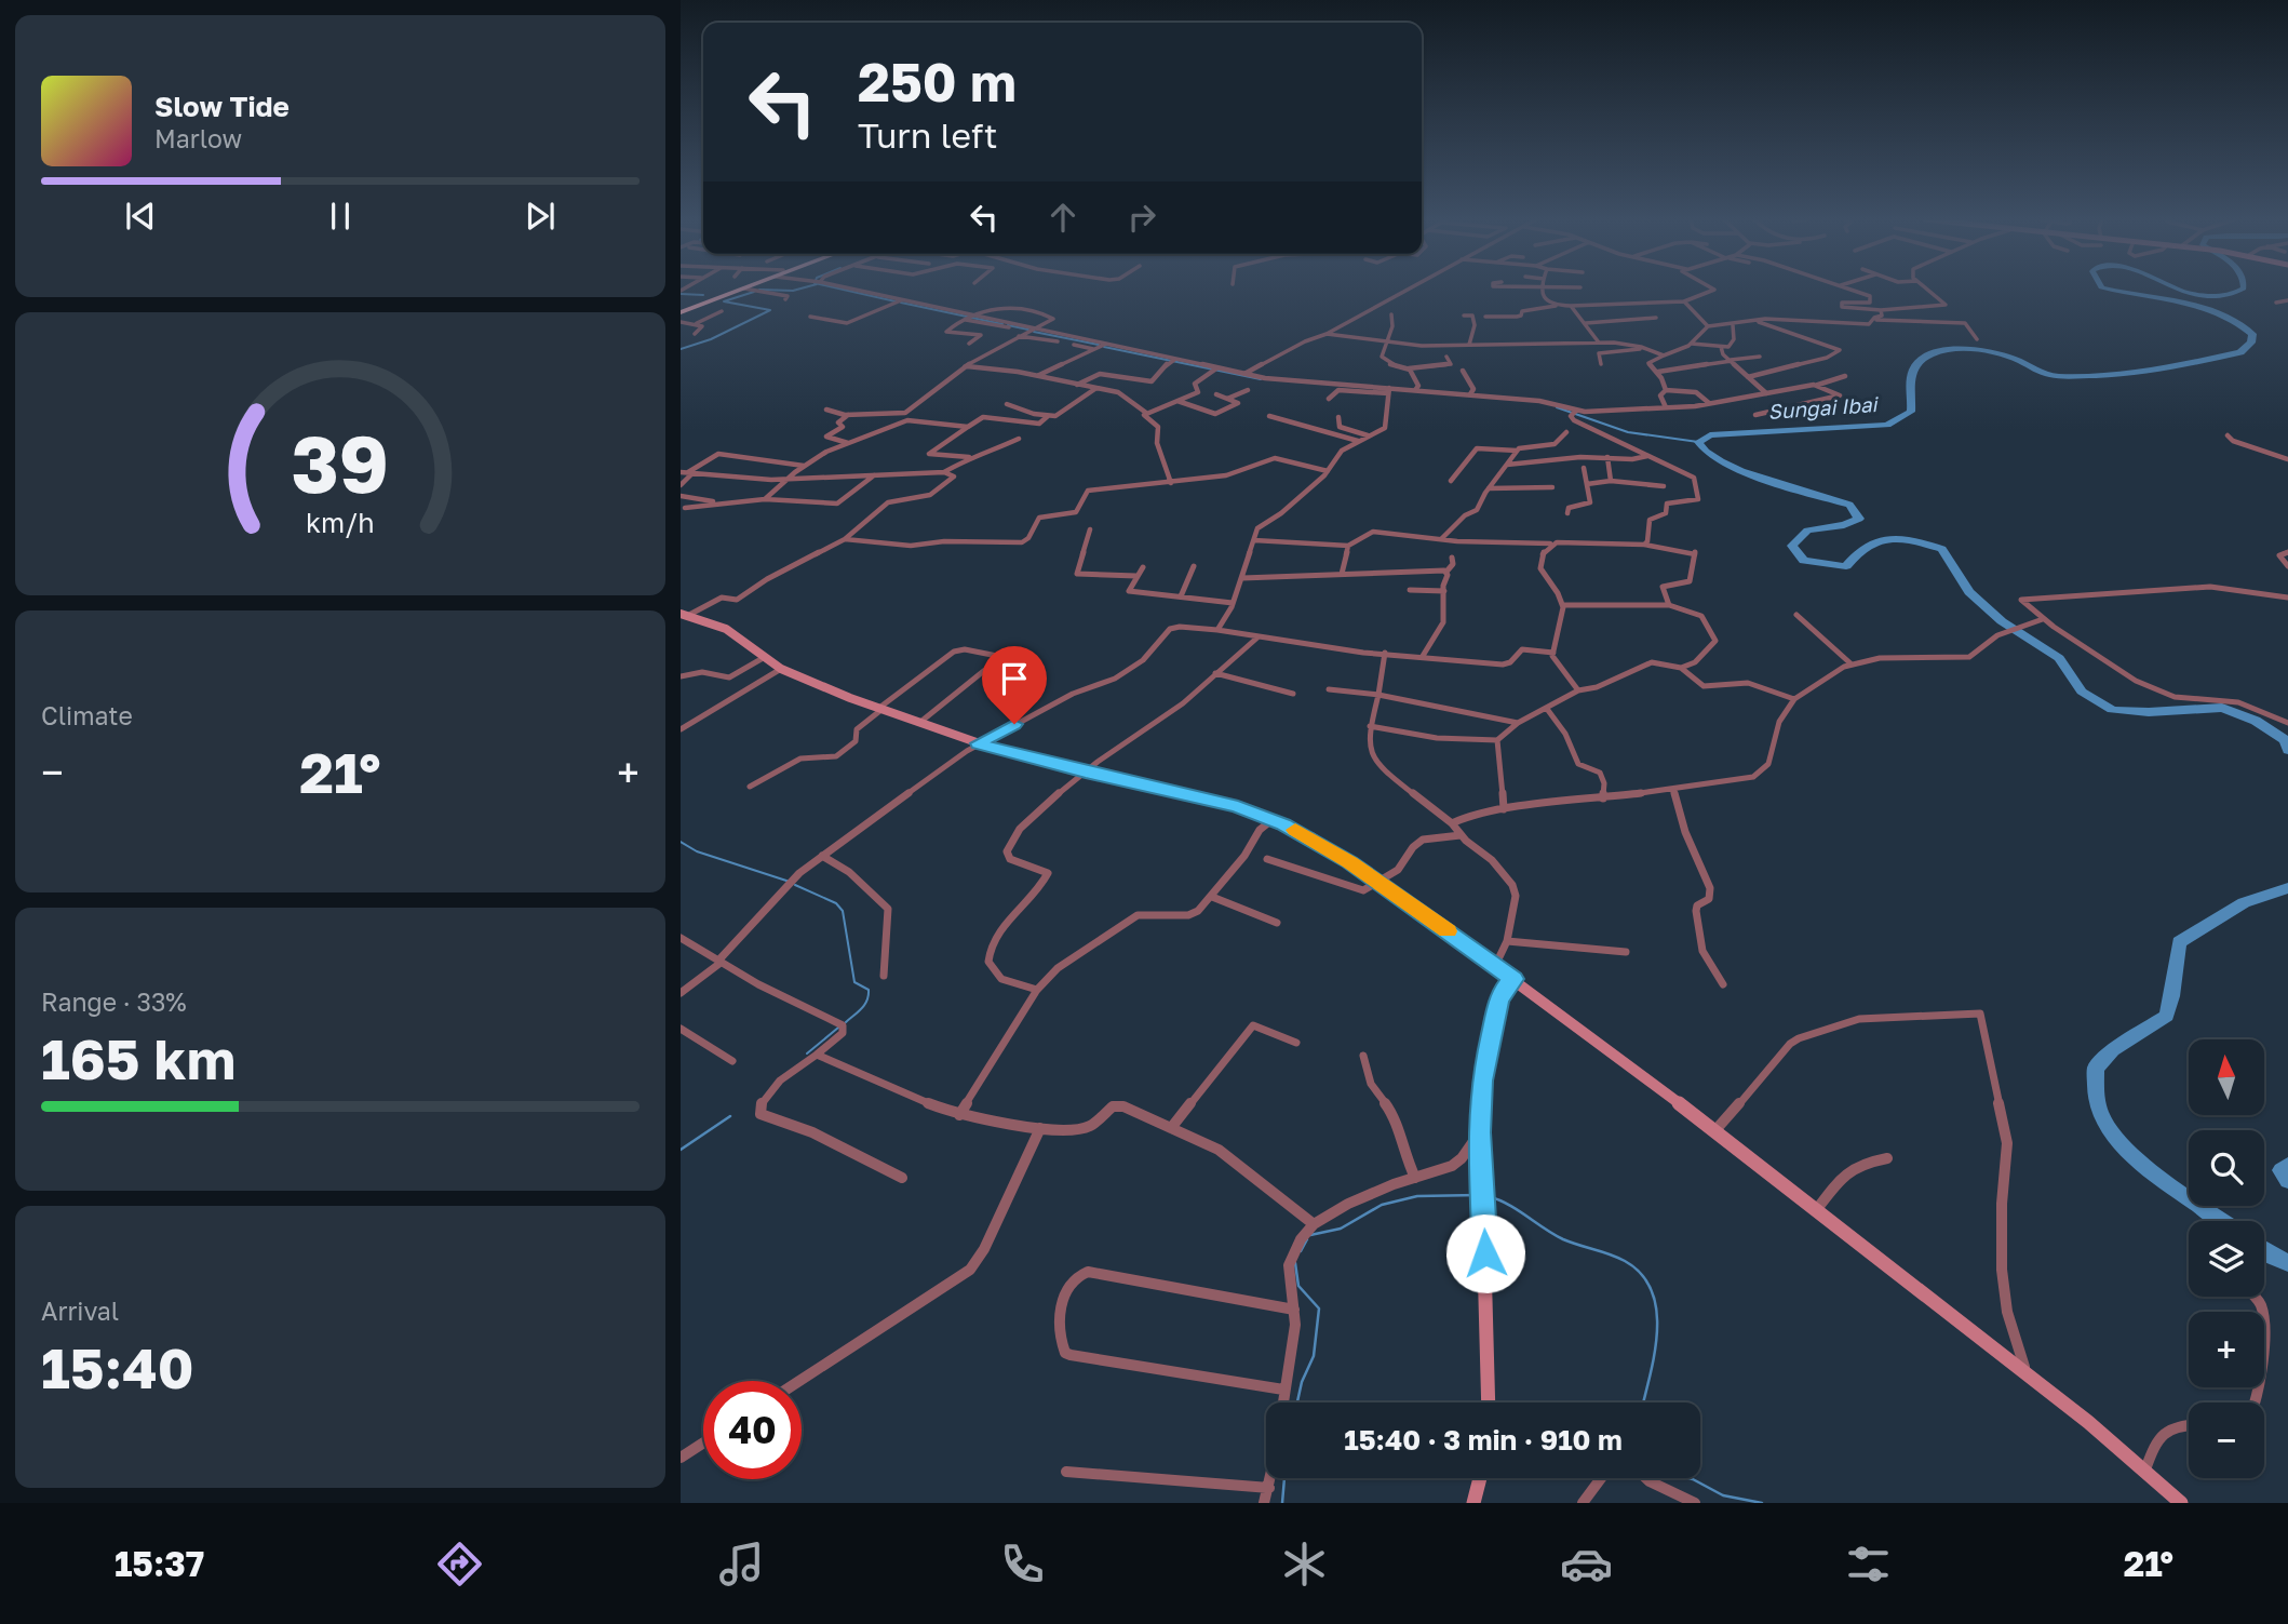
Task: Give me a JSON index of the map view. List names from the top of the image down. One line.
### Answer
{"water":["Sungai Ibai"],"north":"top","page":{"turn":["250 m","Turn left"],"song":["Slow Tide","Marlow"],"tile":["Climate",["Range · 33%","165 km"],["Arrival","15:40"]],"heat":["−","21°","+"],"map_buttons":["+","−"],"limit":"40","trip":"15:40 · 3 min · 910 m","tabs":["15:37","21°"],"gauge":["39","km/h"]}}
